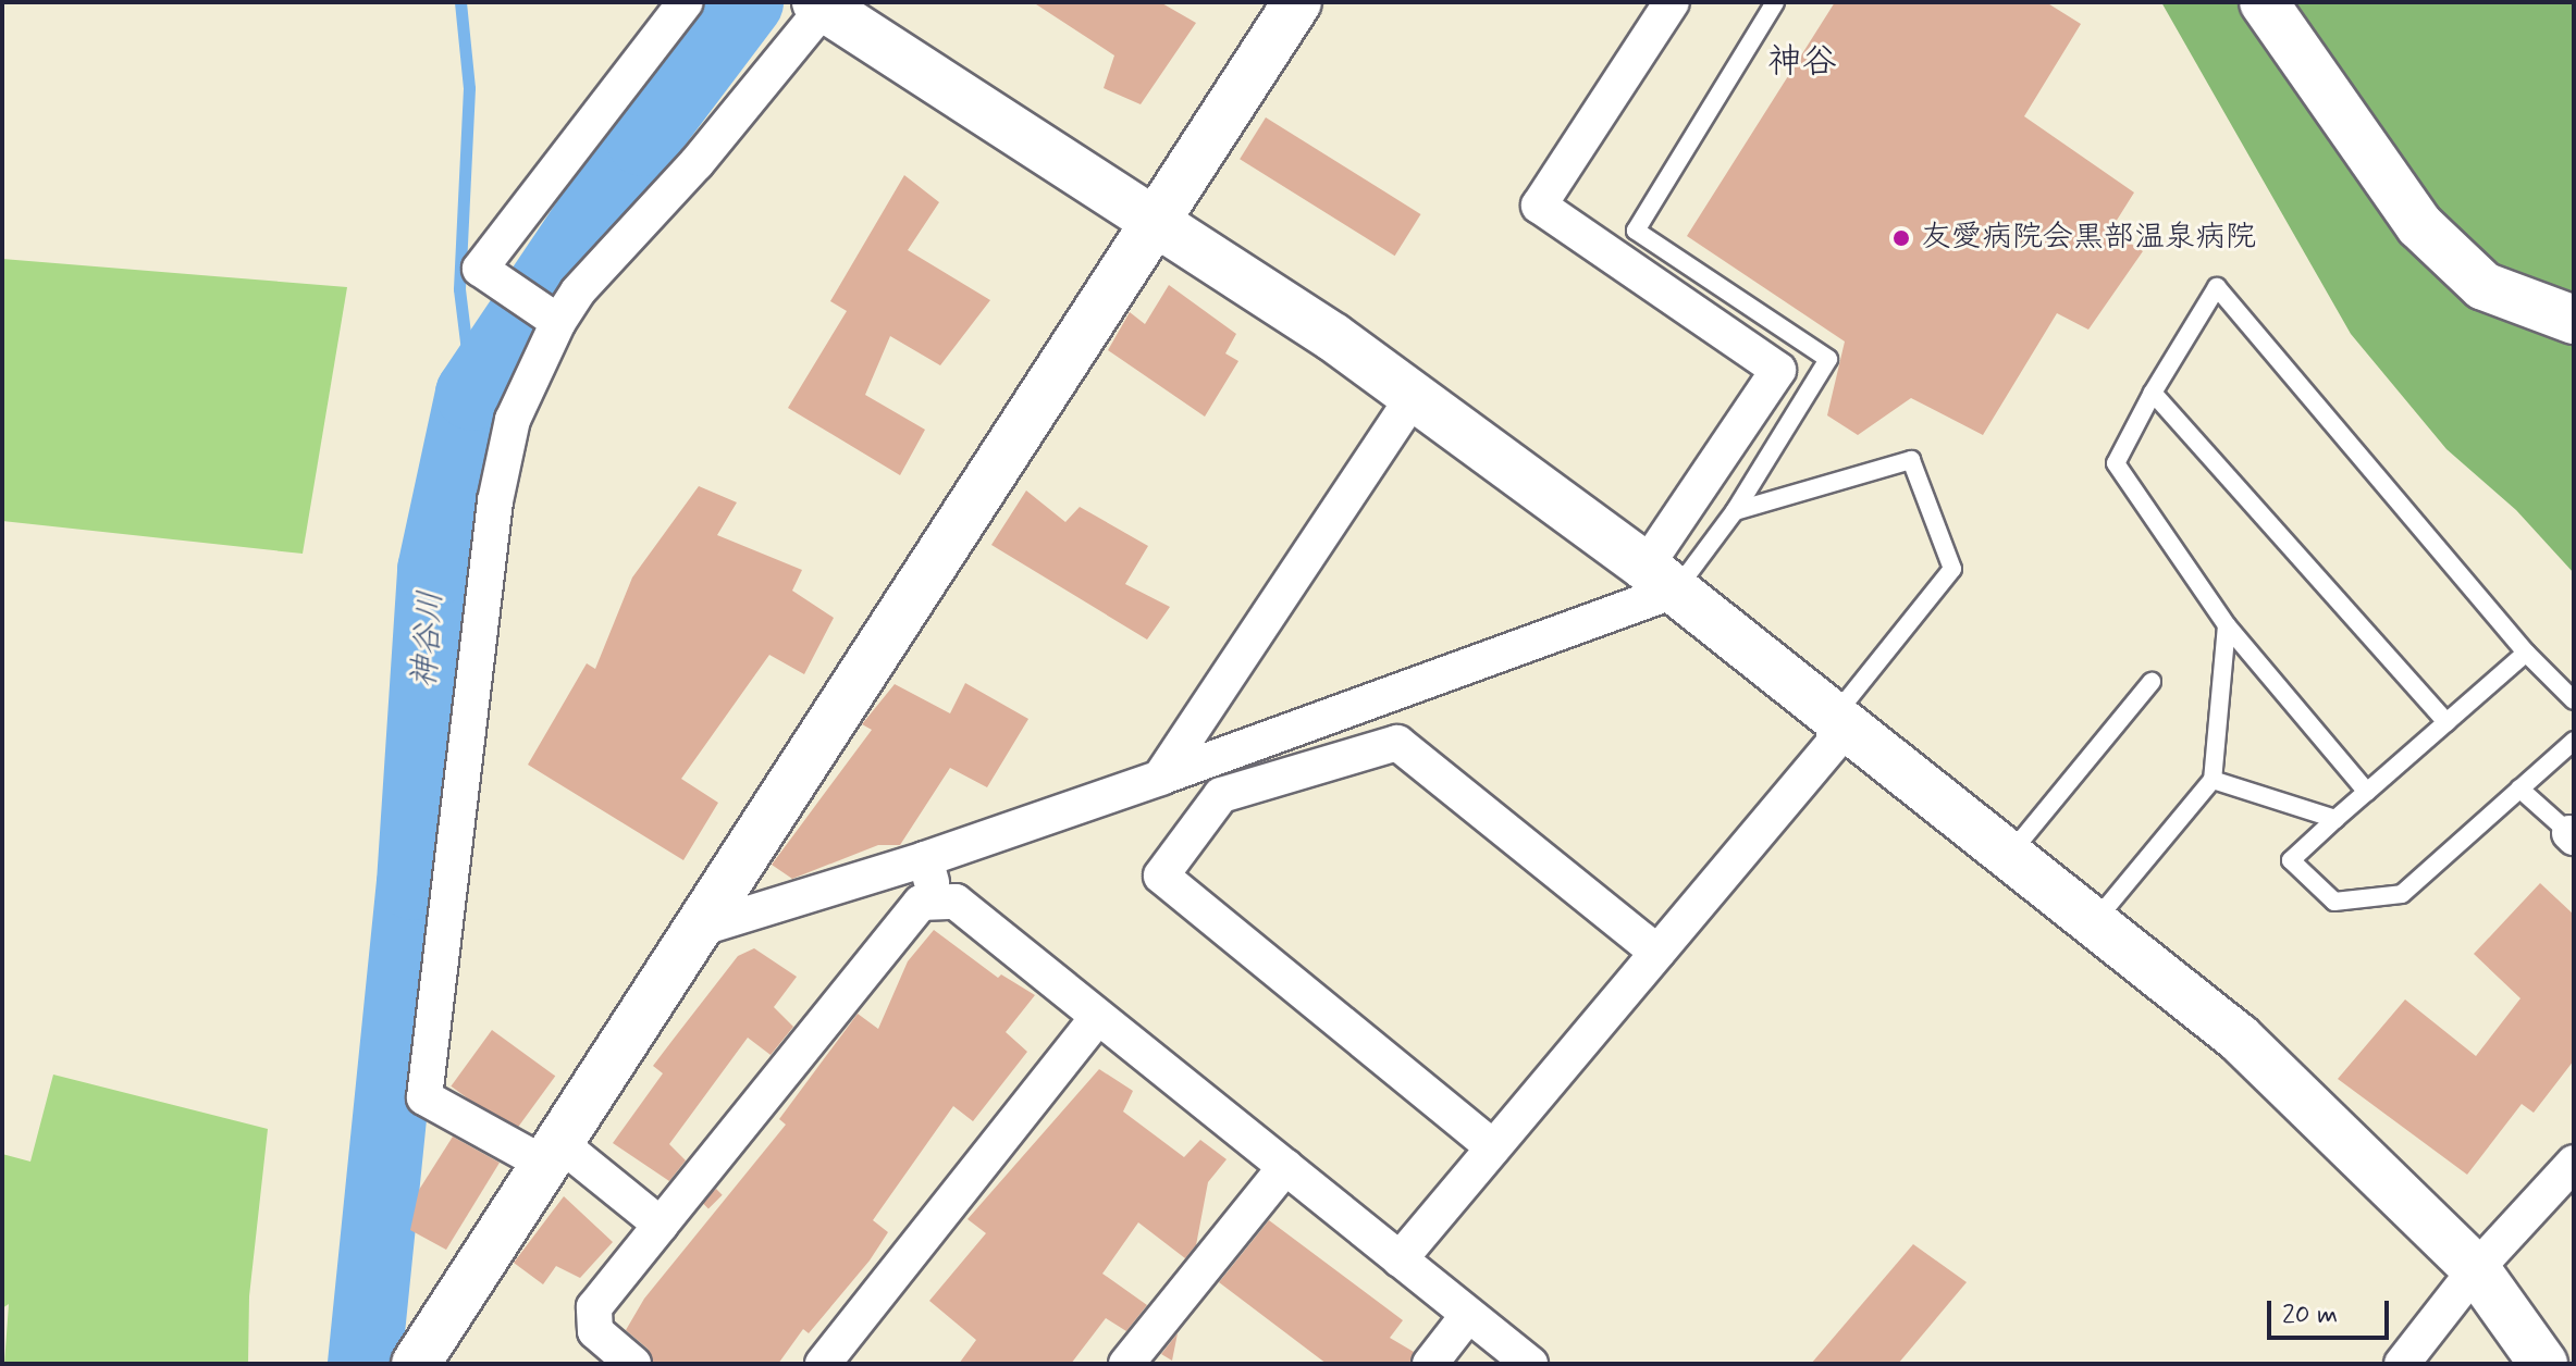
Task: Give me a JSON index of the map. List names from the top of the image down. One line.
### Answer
{"districts":["神谷"],"water":["神谷川"],"places":["友愛病院会黒部温泉病院"],"scale_bar":"20 m"}
